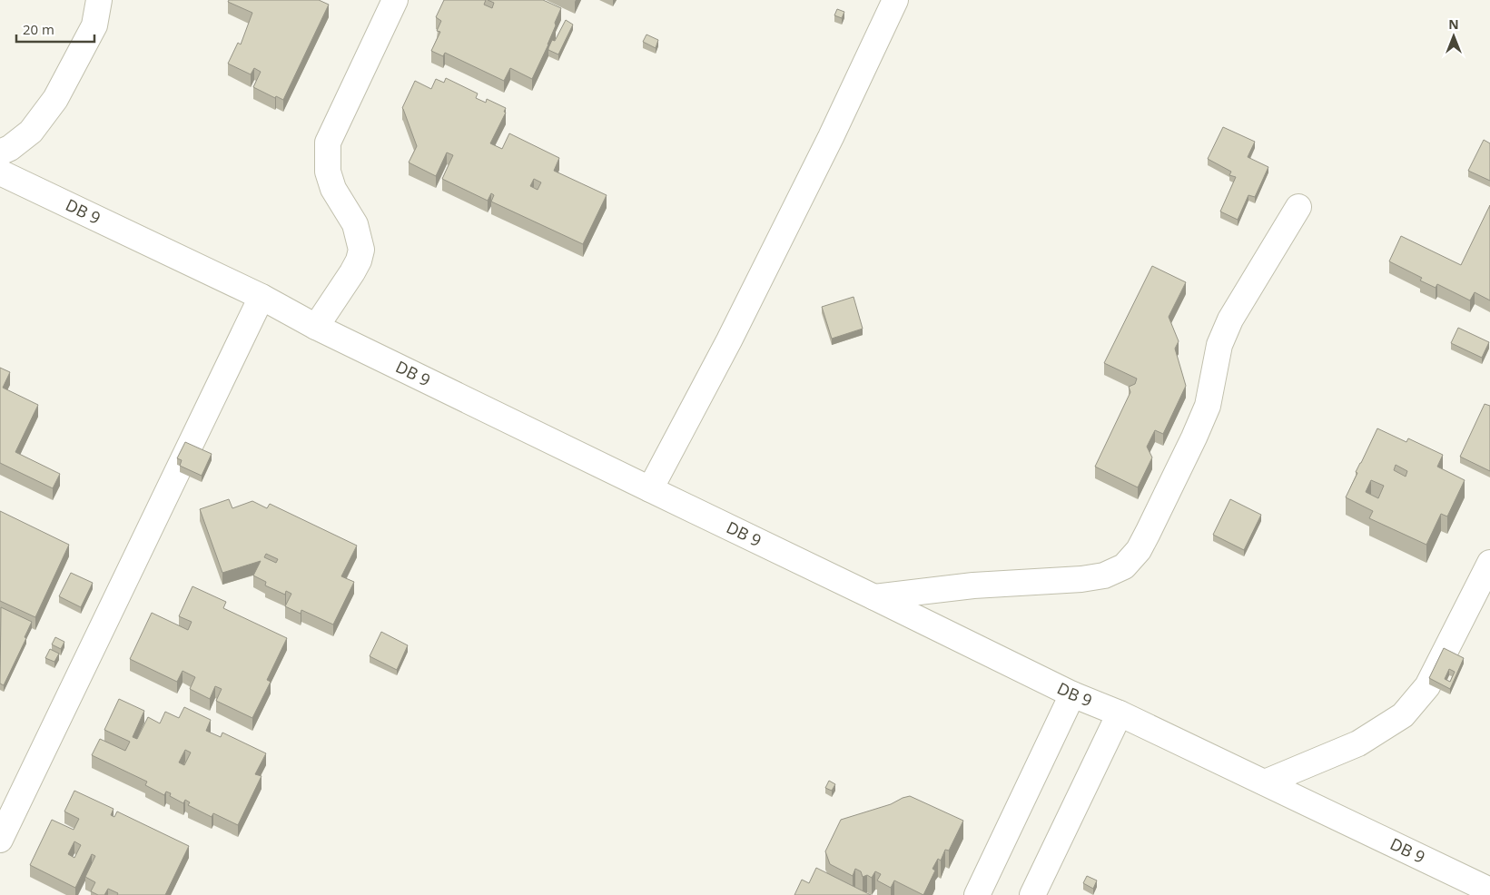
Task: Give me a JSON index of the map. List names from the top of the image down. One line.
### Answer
{"streets":{"street":["DB 9"]},"scale_bar":"20 m","north":"top"}
